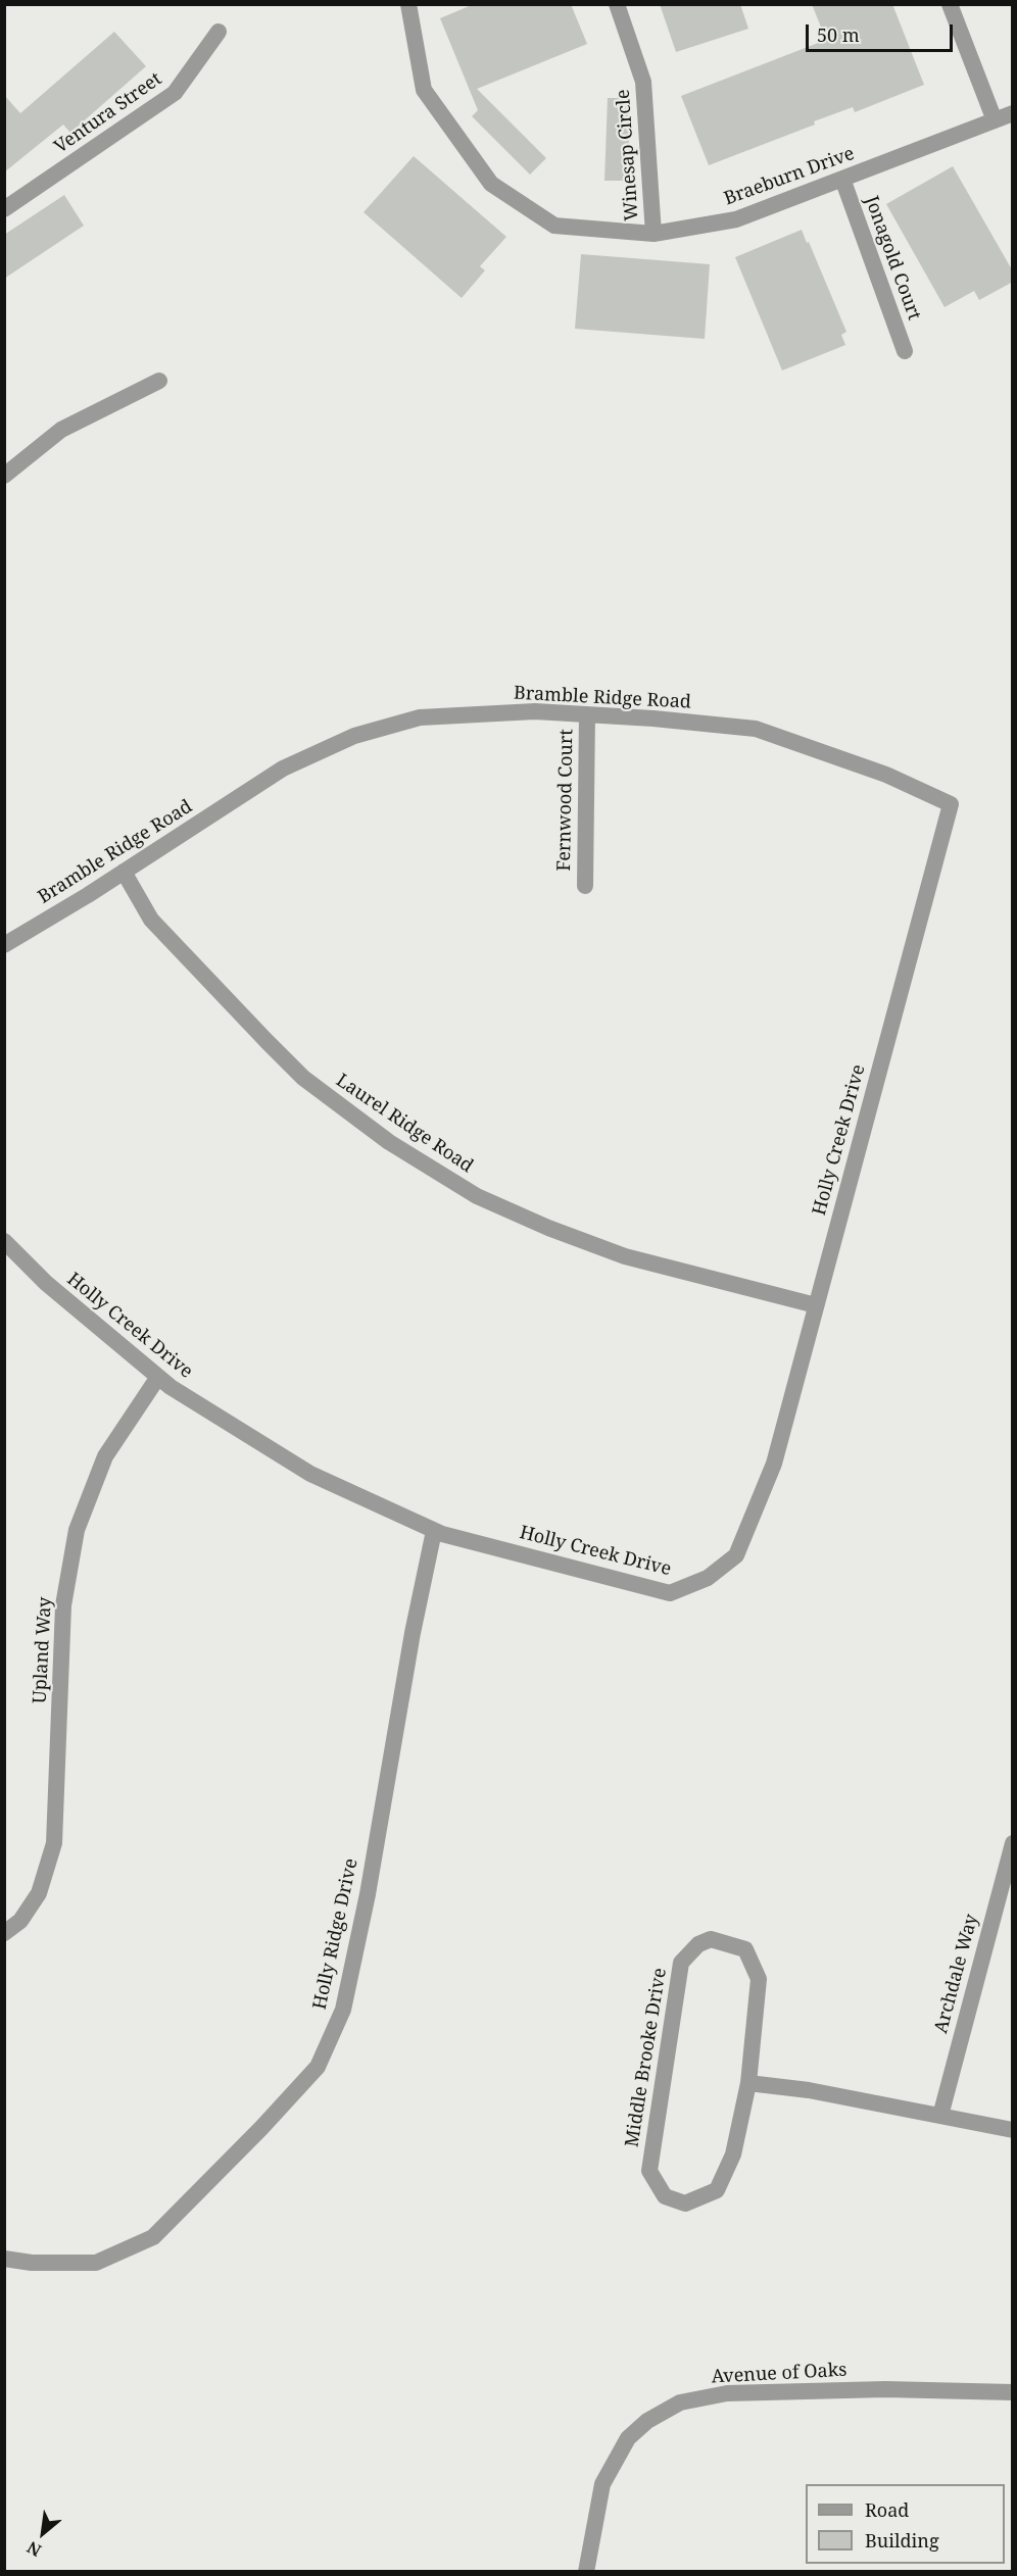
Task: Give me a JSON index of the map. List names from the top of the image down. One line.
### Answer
{"streets":{"street":["Ventura Street","Winesap Circle","Braeburn Drive","Jonagold Court","Bramble Ridge Road","Fernwood Court","Laurel Ridge Road","Holly Creek Drive","Upland Way","Holly Ridge Drive","Archdale Way","Middle Brooke Drive","Avenue of Oaks"]},"crossings":[["Winesap Circle","Braeburn Drive"],["Braeburn Drive","Jonagold Court"],["Bramble Ridge Road","Fernwood Court"],["Bramble Ridge Road","Laurel Ridge Road"],["Bramble Ridge Road","Holly Creek Drive"],["Laurel Ridge Road","Holly Creek Drive"],["Holly Creek Drive","Upland Way"],["Holly Creek Drive","Holly Ridge Drive"]],"legend":["Road","Building"],"scale_bar":"50 m","north":"bottom left"}
